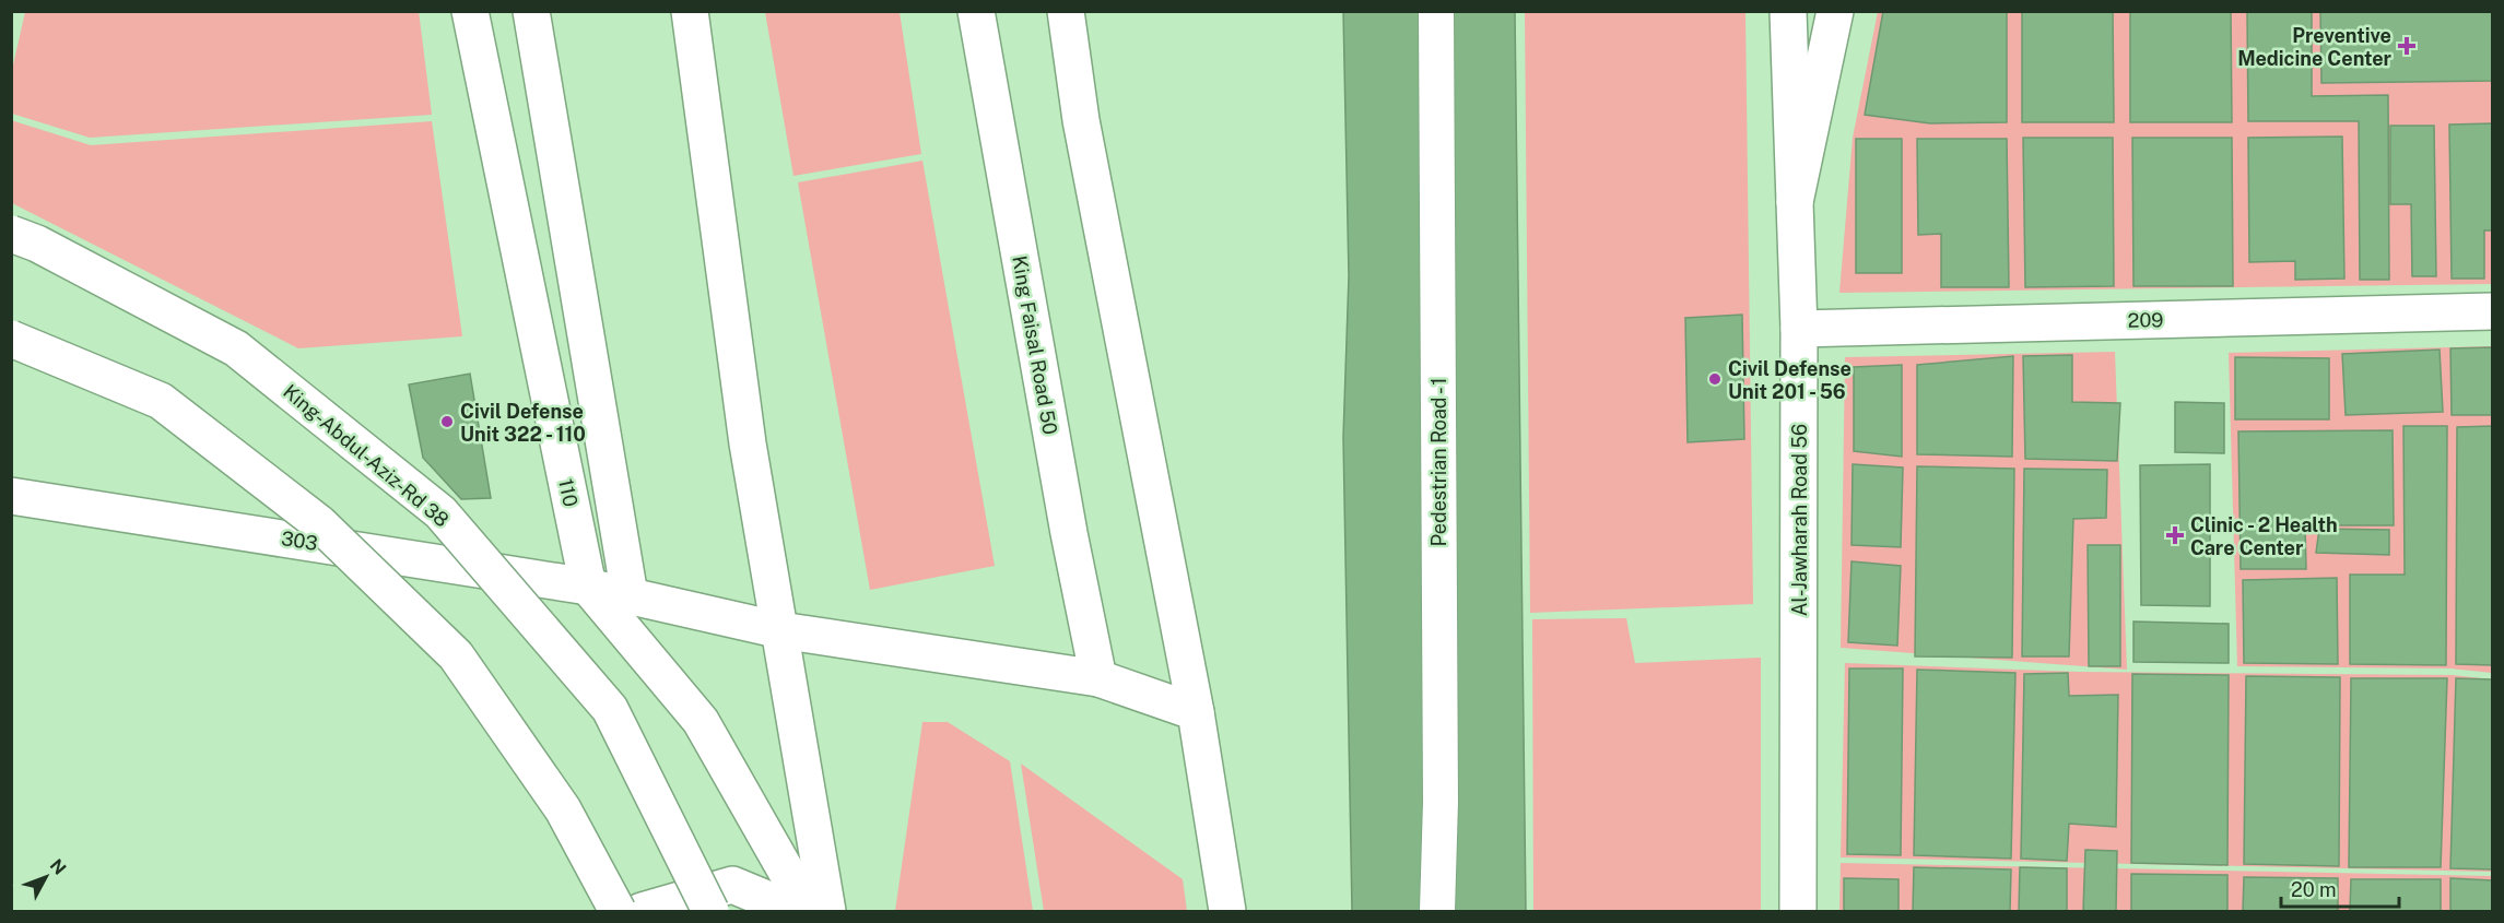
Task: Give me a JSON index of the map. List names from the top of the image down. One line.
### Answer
{"streets":{"street":["209","King Faisal Road 50","King-Abdul-Aziz-Rd 38","Pedestrian Road - 1","110","Al-Jawharah Road 56","303"]},"crossings":[["209","Al-Jawharah Road 56"],["King Faisal Road 50","303"],["110","303"]],"places":{"health":["Preventive Medicine Center","Clinic - 2 Health Care Center"],"other":["Civil Defense Unit 201 - 56","Civil Defense Unit 322 - 110"]},"scale_bar":"20 m","north":"top right"}
